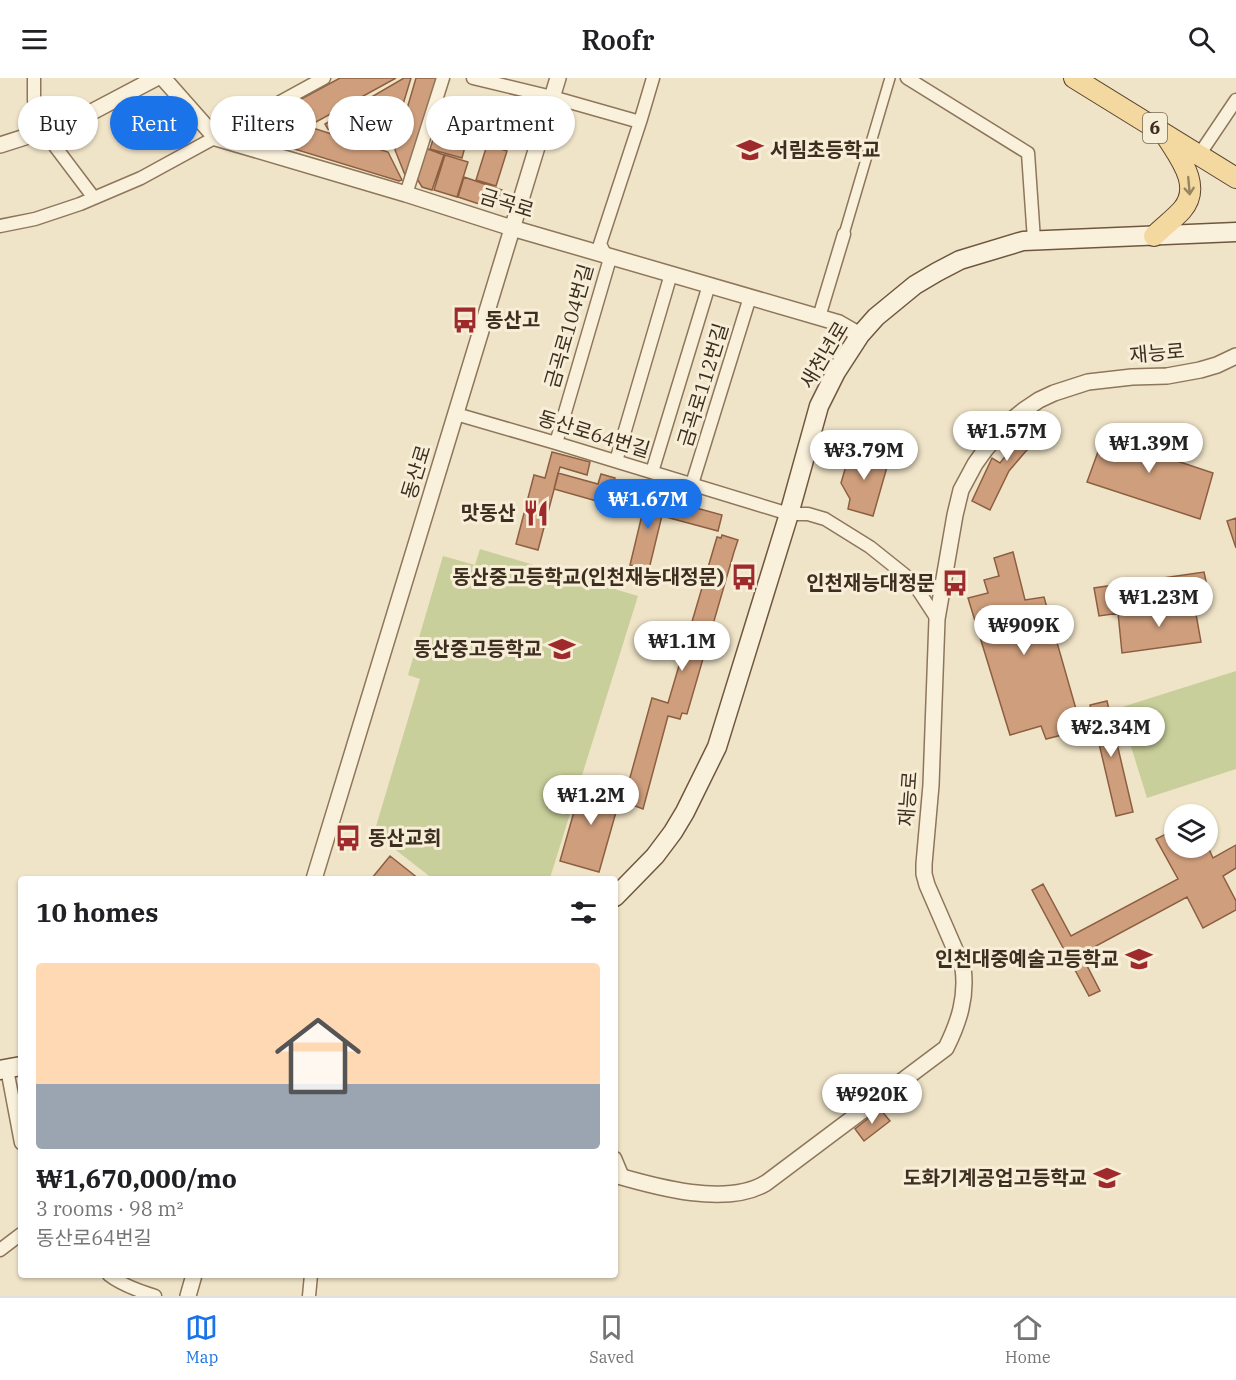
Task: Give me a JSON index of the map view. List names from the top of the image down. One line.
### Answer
{"streets":{"main road":["6","새천년로"],"street":["금곡로","금곡로104번길","재능로","금곡로112번길","동산로64번길","동산로"]},"crossings":[["금곡로","금곡로104번길"],["금곡로","새천년로"],["금곡로","금곡로112번길"],["금곡로","동산로"],["금곡로104번길","동산로64번길"],["재능로","동산로64번길"],["새천년로","동산로64번길"],["금곡로112번길","동산로64번길"],["동산로64번길","동산로"]],"places":{"school or university":["서림초등학교","동산중고등학교","인천대중예술고등학교","도화기계공업고등학교"],"bus stop":["동산고","동산중고등학교(인천재능대정문)","인천재능대정문","동산교회"],"restaurant":["맛동산"]},"page":{"header":"Roofr","chip":["Buy","Rent","Filters","New","Apartment"],"price":["₩1.57M","₩1.39M","₩3.79M","₩1.67M","₩1.23M","₩909K","₩1.1M","₩2.34M","₩1.2M","₩920K"],"heading":"10 homes","list":[{"name":"₩1,670,000/mo","note":"3 rooms · 98 m² · 동산로64번길"}],"tabs":["Map","Saved","Home"]}}
